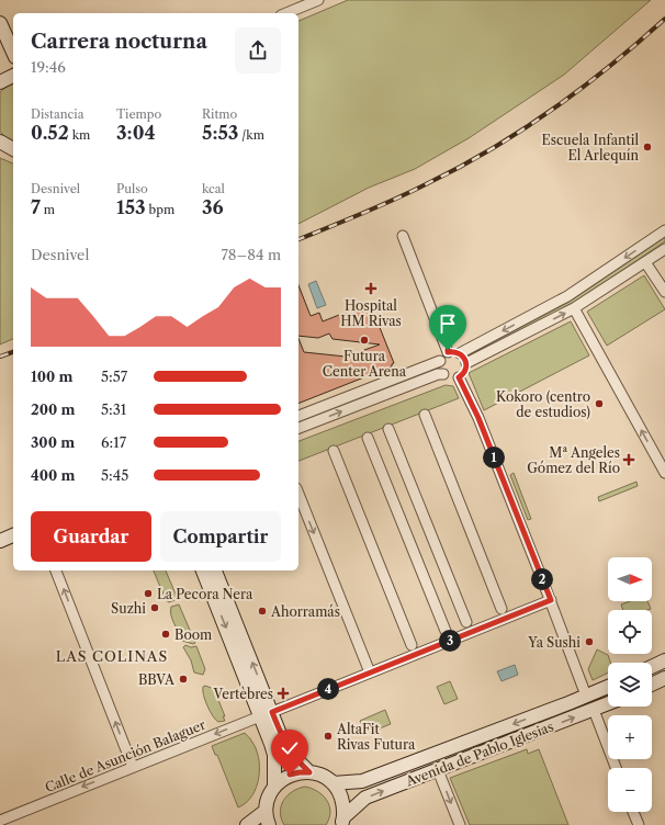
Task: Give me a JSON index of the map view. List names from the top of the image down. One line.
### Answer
{"streets":{"street":["Avenida de Pablo Iglesias","Calle de Asunción Balaguer"]},"one_way":["Calle de Asunción Balaguer"],"districts":["LAS COLINAS"],"places":{"other":["Escuela Infantil El Arlequín","Futura Center Arena","Kokoro (centro de estudios)","La Pecora Nera","Suzhi","Ahorramás","Boom","Ya Sushi","BBVA","AltaFit Rivas Futura"],"health":["Hospital HM Rivas","Mª Angeles Gómez del Río","Vertèbres"]},"north":"right","page":{"heading":["Carrera nocturna","19:46"],"stats":[["Distancia","0.52 km"],["Tiempo","3:04"],["Ritmo","5:53 /km"],["Desnivel","7 m"],["Pulso","153 bpm"],["kcal","36"]],"chart":["Desnivel","78–84 m"],"list":[{"name":"100 m","note":"5:57"},{"name":"200 m","note":"5:31"},{"name":"300 m","note":"6:17"},{"name":"400 m","note":"5:45"}],"pins":["1","2","3","4"],"buttons":["Guardar","Compartir"],"map_buttons":["+","−"]}}
